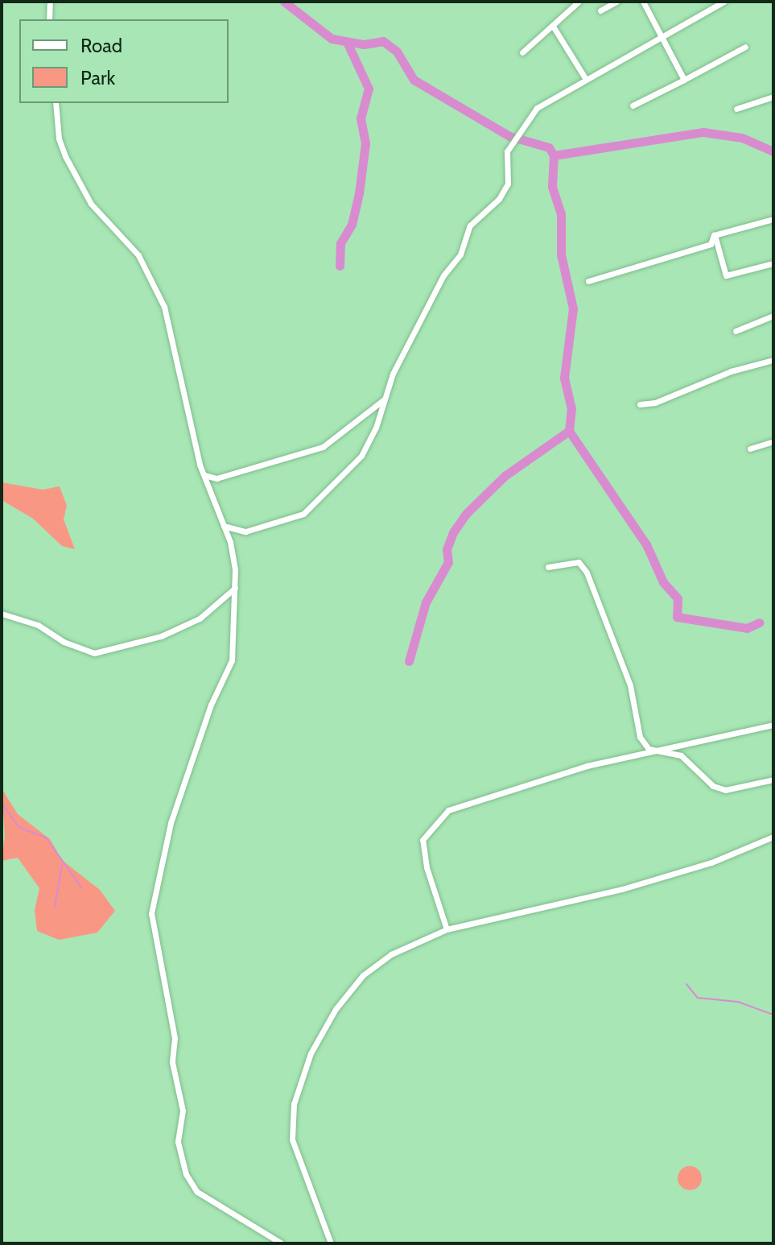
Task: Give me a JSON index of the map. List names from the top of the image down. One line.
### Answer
{"legend":["Road","Park"]}
